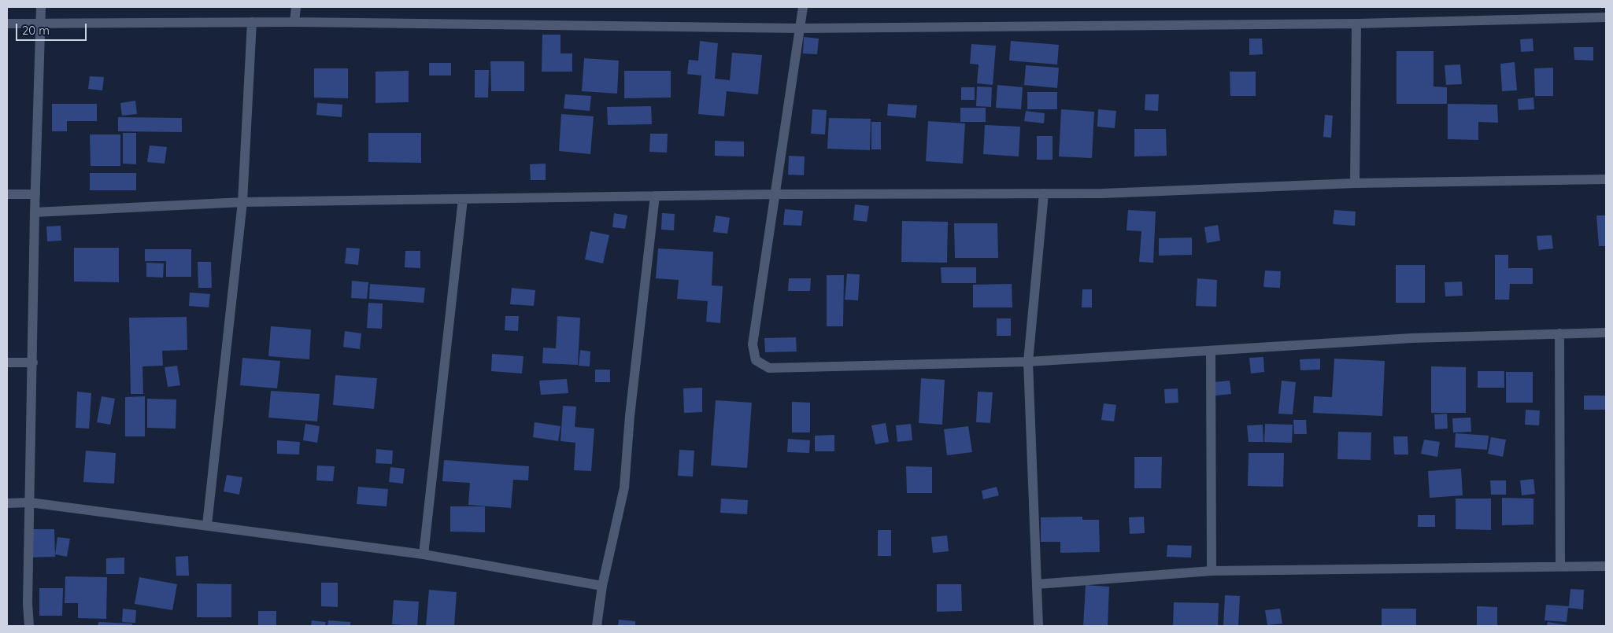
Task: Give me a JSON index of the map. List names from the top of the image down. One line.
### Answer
{"scale_bar":"20 m"}
